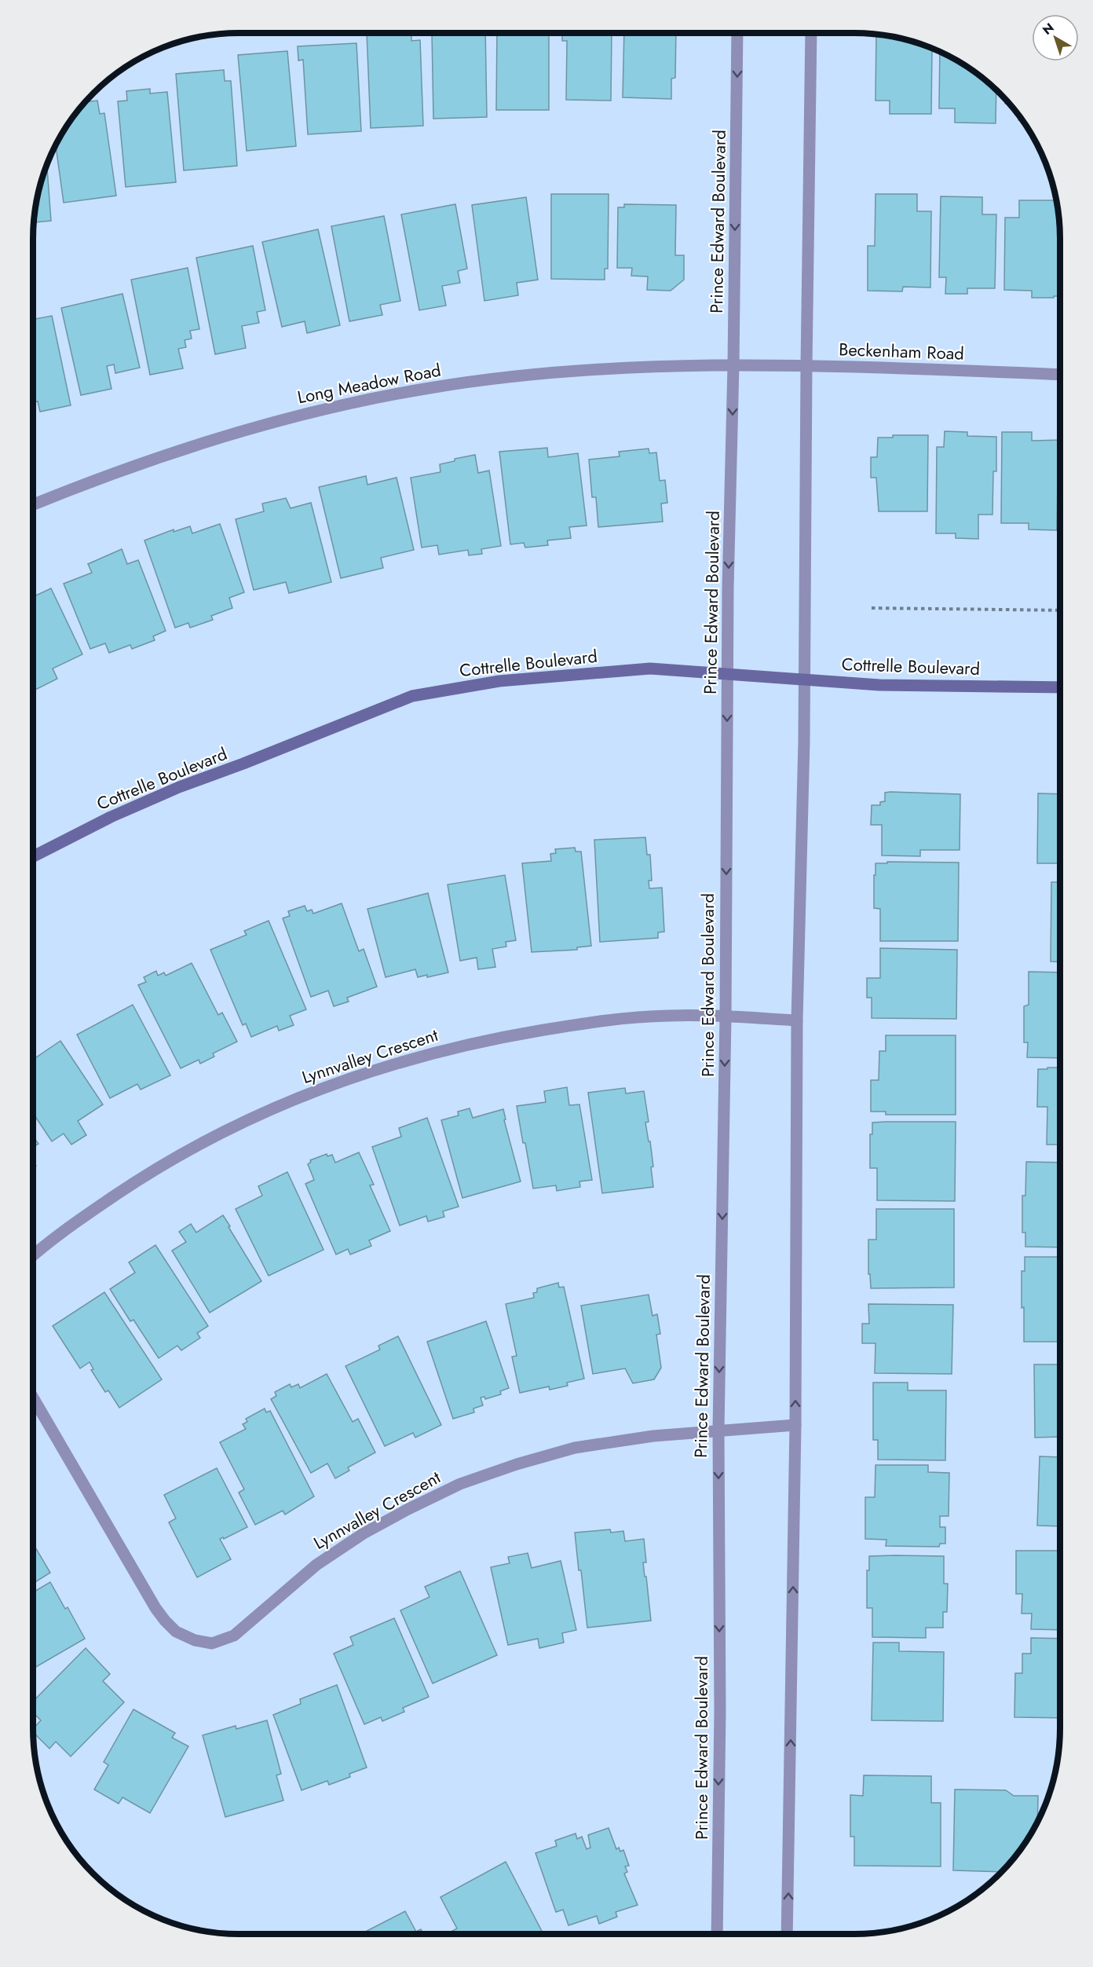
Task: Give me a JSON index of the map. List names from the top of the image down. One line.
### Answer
{"streets":{"main road":["Cottrelle Boulevard"],"street":["Prince Edward Boulevard","Beckenham Road","Long Meadow Road","Lynnvalley Crescent"]},"crossings":[["Prince Edward Boulevard","Beckenham Road"],["Prince Edward Boulevard","Long Meadow Road"],["Prince Edward Boulevard","Cottrelle Boulevard"],["Prince Edward Boulevard","Lynnvalley Crescent"],["Beckenham Road","Long Meadow Road"]],"north":"top left"}
